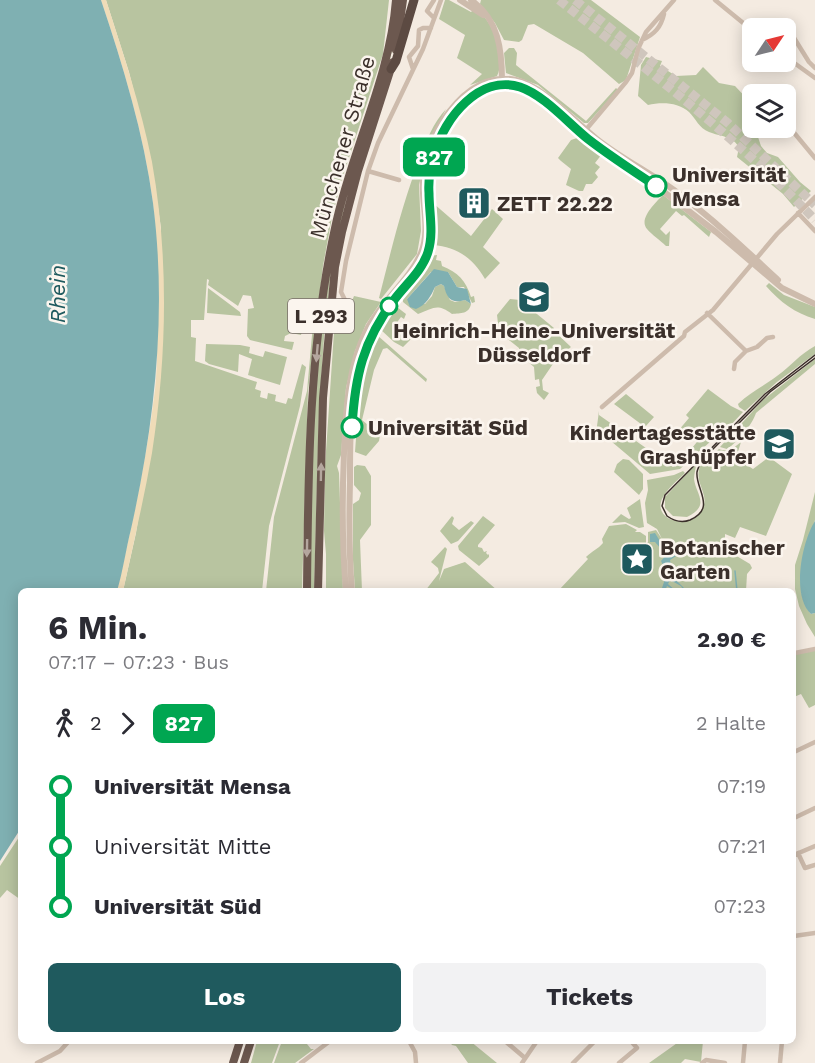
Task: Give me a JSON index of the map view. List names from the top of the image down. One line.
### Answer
{"streets":{"highway":["Münchener Straße","L 293"]},"water":["Rhein"],"places":{"other":["Universität Mensa","Universität Süd"],"building":["ZETT 22.22"],"school or university":["Heinrich-Heine-Universität Düsseldorf","Kindertagesstätte Grashüpfer"],"place":["Botanischer Garten"]},"lines":["bus line 827"],"north":"top right","page":{"on_map":"827","heading":["6 Min.","07:17 – 07:23 · Bus","2.90 €"],"legs":["2","827","2 Halte"],"list":[{"name":"Universität Mensa","value":"07:19"},{"name":"Universität Mitte","value":"07:21"},{"name":"Universität Süd","value":"07:23"}],"buttons":["Los","Tickets"]}}
